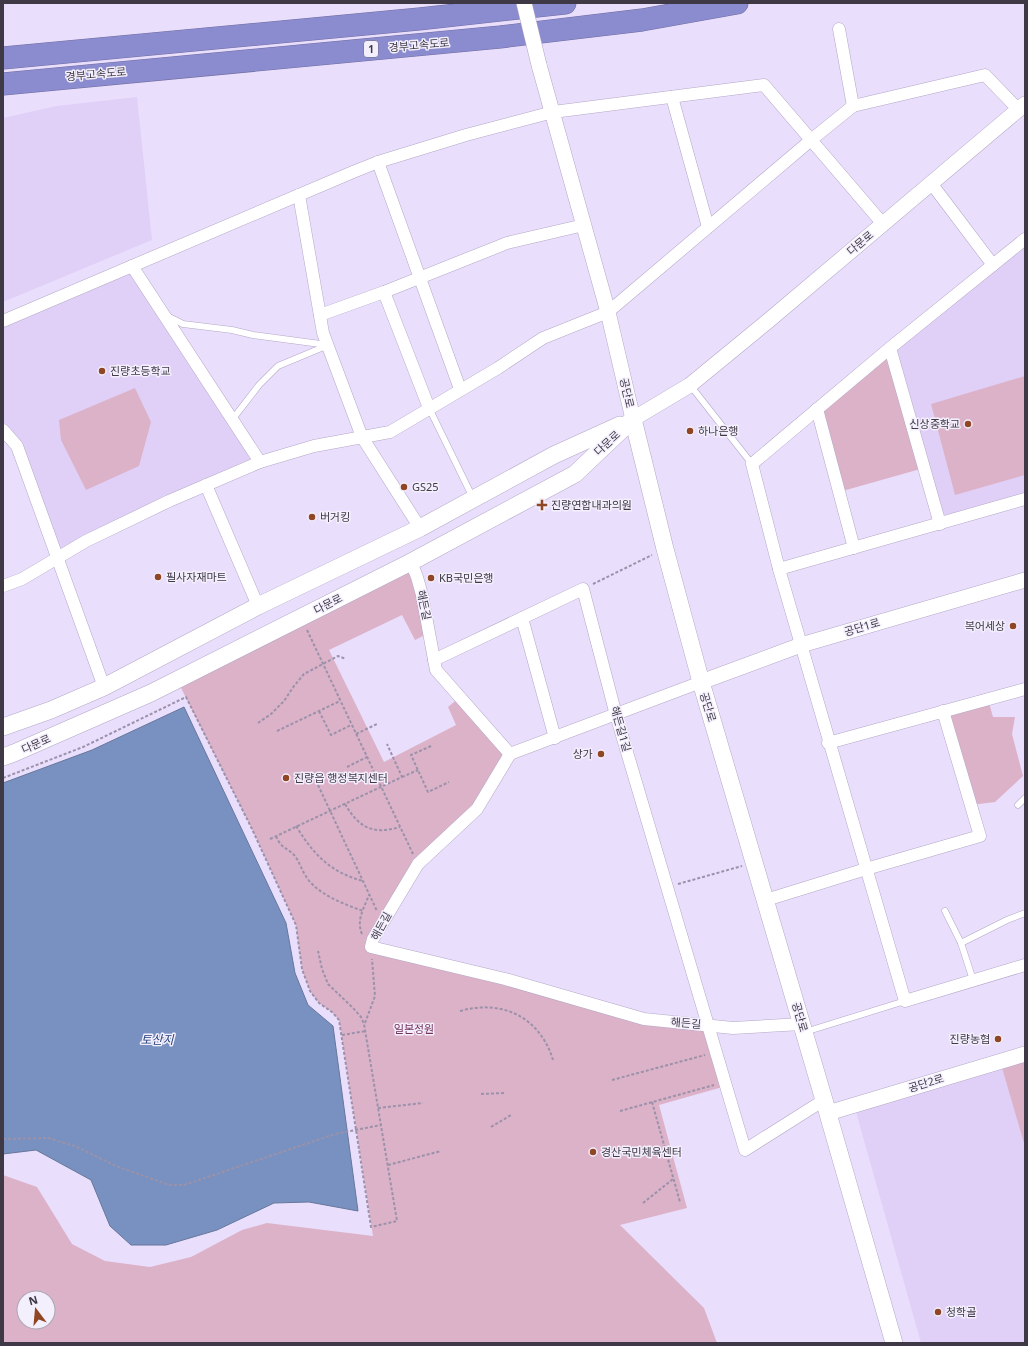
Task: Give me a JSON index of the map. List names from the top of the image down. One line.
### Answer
{"streets":{"highway":["경부고속도로","1"],"main road":["다문로","공단로"],"street":["해든길","공단1로","해든길1길","공단2로"]},"crossings":[["다문로","공단로"],["다문로","해든길"],["공단로","해든길"],["공단로","공단1로"],["공단로","해든길1길"],["공단로","공단2로"],["해든길","해든길1길"],["해든길1길","공단2로"]],"water":["토산지"],"parks":["일본정원"],"places":{"other":["진량초등학교","신상중학교","하나은행","GS25","버거킹","필사자재마트","KB국민은행","복어세상","상가","진량읍 행정복지센터","진량농협","경산국민체육센터","청학골"],"health":["진량연합내과의원"]},"north":"top"}
